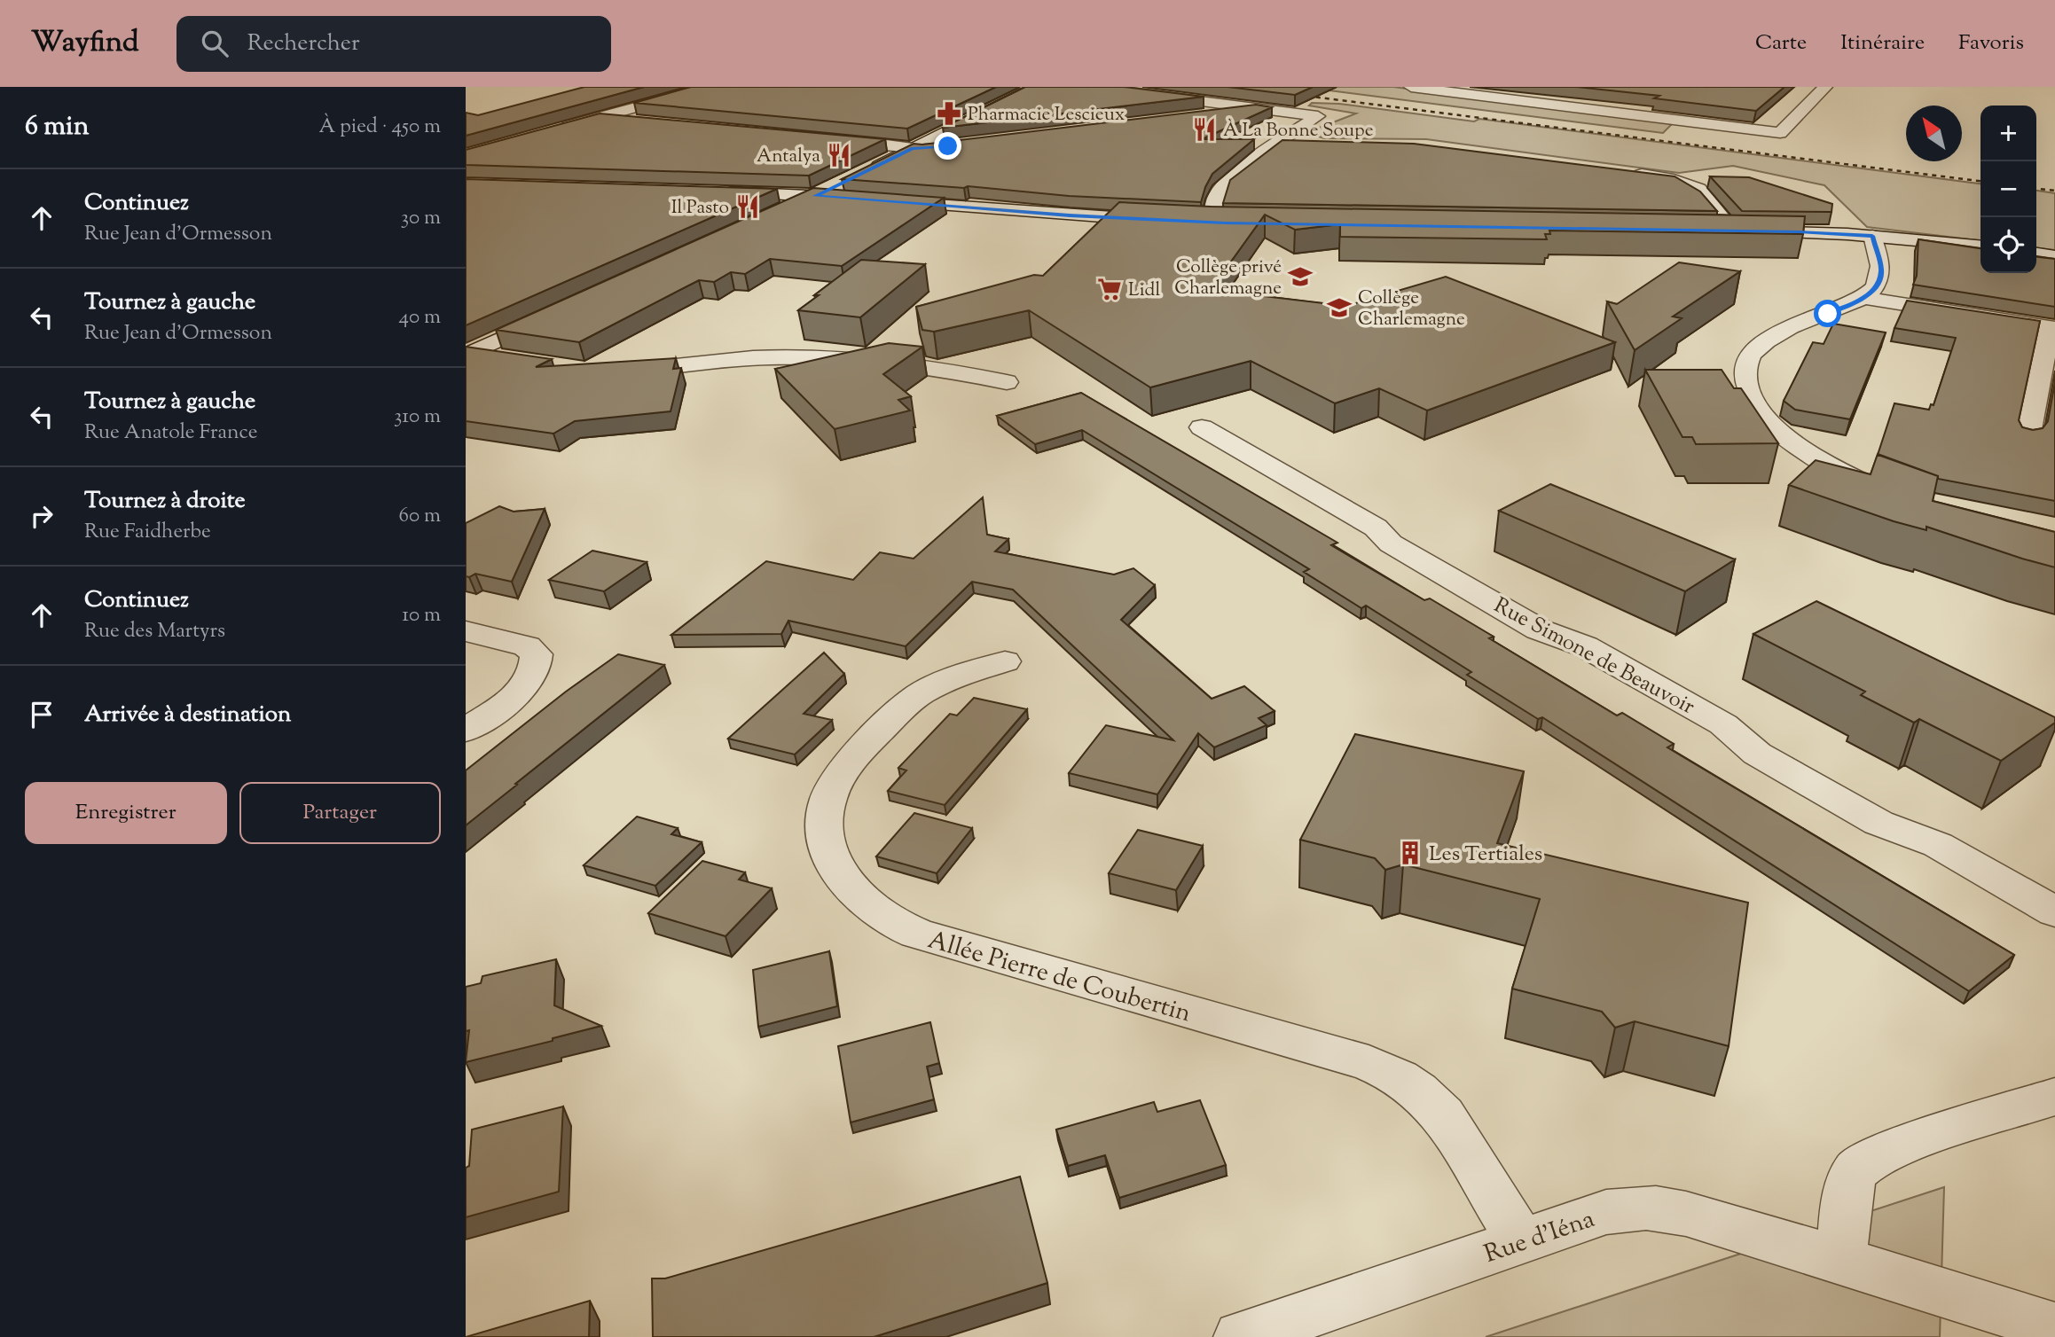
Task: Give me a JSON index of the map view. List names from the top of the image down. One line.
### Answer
{"streets":{"street":["Rue Simone de Beauvoir","Allée Pierre de Coubertin","Rue d'Iéna"]},"crossings":[["Allée Pierre de Coubertin","Rue d'Iéna"]],"places":{"pharmacy":["Pharmacie Lescieux"],"restaurant":["À La Bonne Soupe","Antalya","Il Pasto"],"school or university":["Collège privé Charlemagne","Collège Charlemagne"],"supermarket":["Lidl"],"building":["Les Tertiales"]},"north":"top left","page":{"header":"Wayfind","search":"Rechercher","nav":["Carte","Itinéraire","Favoris"],"heading":["6 min","À pied · 450 m"],"map_buttons":["+","−"],"list":[["Continuez","Rue Jean d'Ormesson","30 m"],["Tournez à gauche","Rue Jean d'Ormesson","40 m"],["Tournez à gauche","Rue Anatole France","310 m"],["Tournez à droite","Rue Faidherbe","60 m"],["Continuez","Rue des Martyrs","10 m"],"Arrivée à destination"],"buttons":["Enregistrer","Partager"]}}
